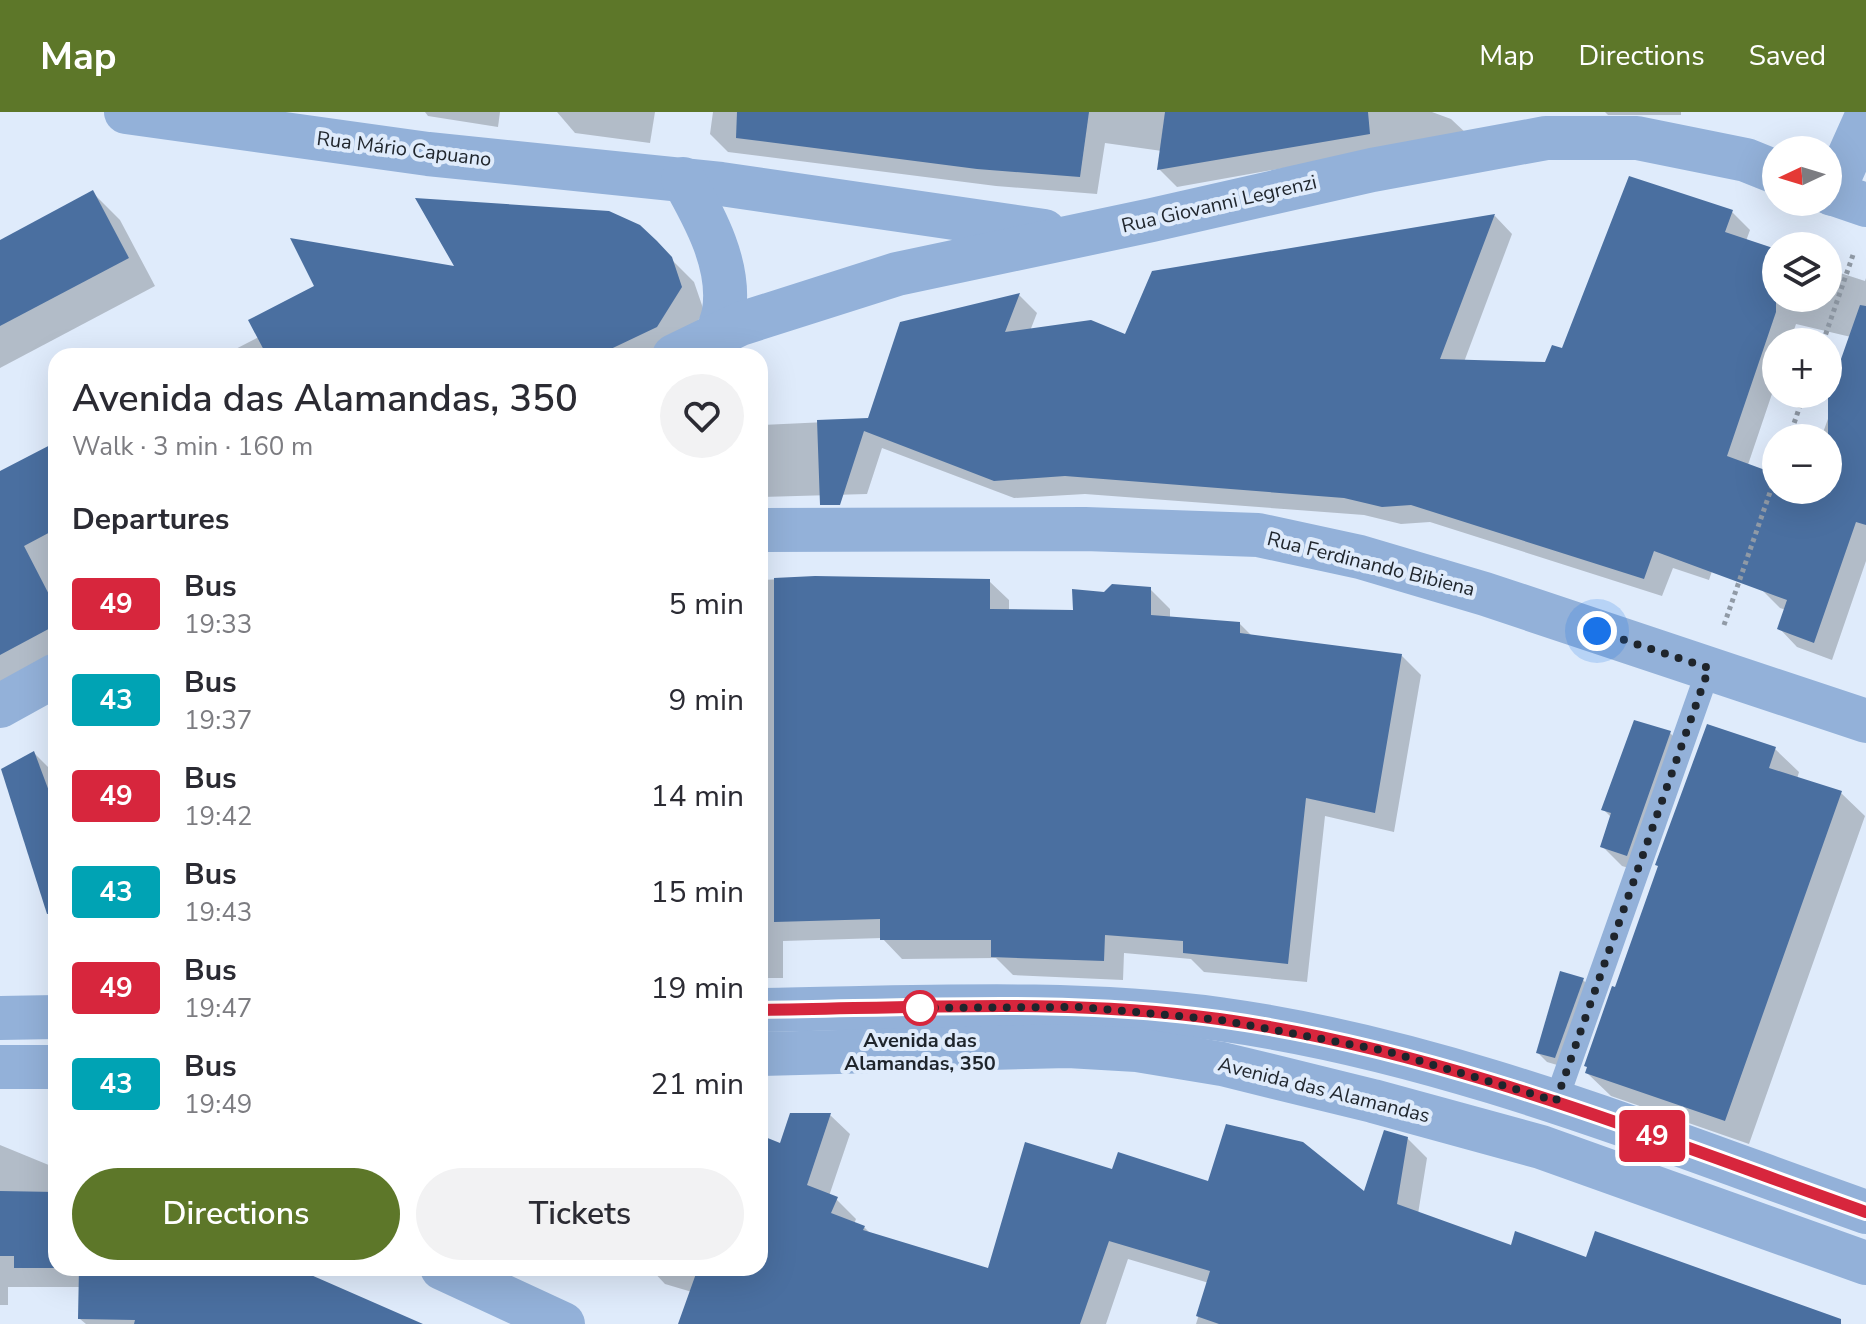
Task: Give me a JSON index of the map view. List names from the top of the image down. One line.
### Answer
{"streets":{"street":["Rua Mário Capuano","Rua Giovanni Legrenzi","Rua Ferdinando Bibiena","Avenida das Alamandas"]},"crossings":[["Rua Mário Capuano","Rua Giovanni Legrenzi"]],"places":["Avenida das Alamandas, 350"],"lines":["bus line 49"],"north":"left","page":{"header":"Map","nav":["Map","Directions","Saved"],"on_map":"49","map_buttons":["+","−"],"heading":[["Avenida das Alamandas, 350","Walk · 3 min · 160 m"],"Departures"],"list":[{"mark":"49","name":"Bus","note":"19:33","value":"5 min"},{"mark":"43","name":"Bus","note":"19:37","value":"9 min"},{"mark":"49","name":"Bus","note":"19:42","value":"14 min"},{"mark":"43","name":"Bus","note":"19:43","value":"15 min"},{"mark":"49","name":"Bus","note":"19:47","value":"19 min"},{"mark":"43","name":"Bus","note":"19:49","value":"21 min"}],"buttons":["Directions","Tickets"]}}
